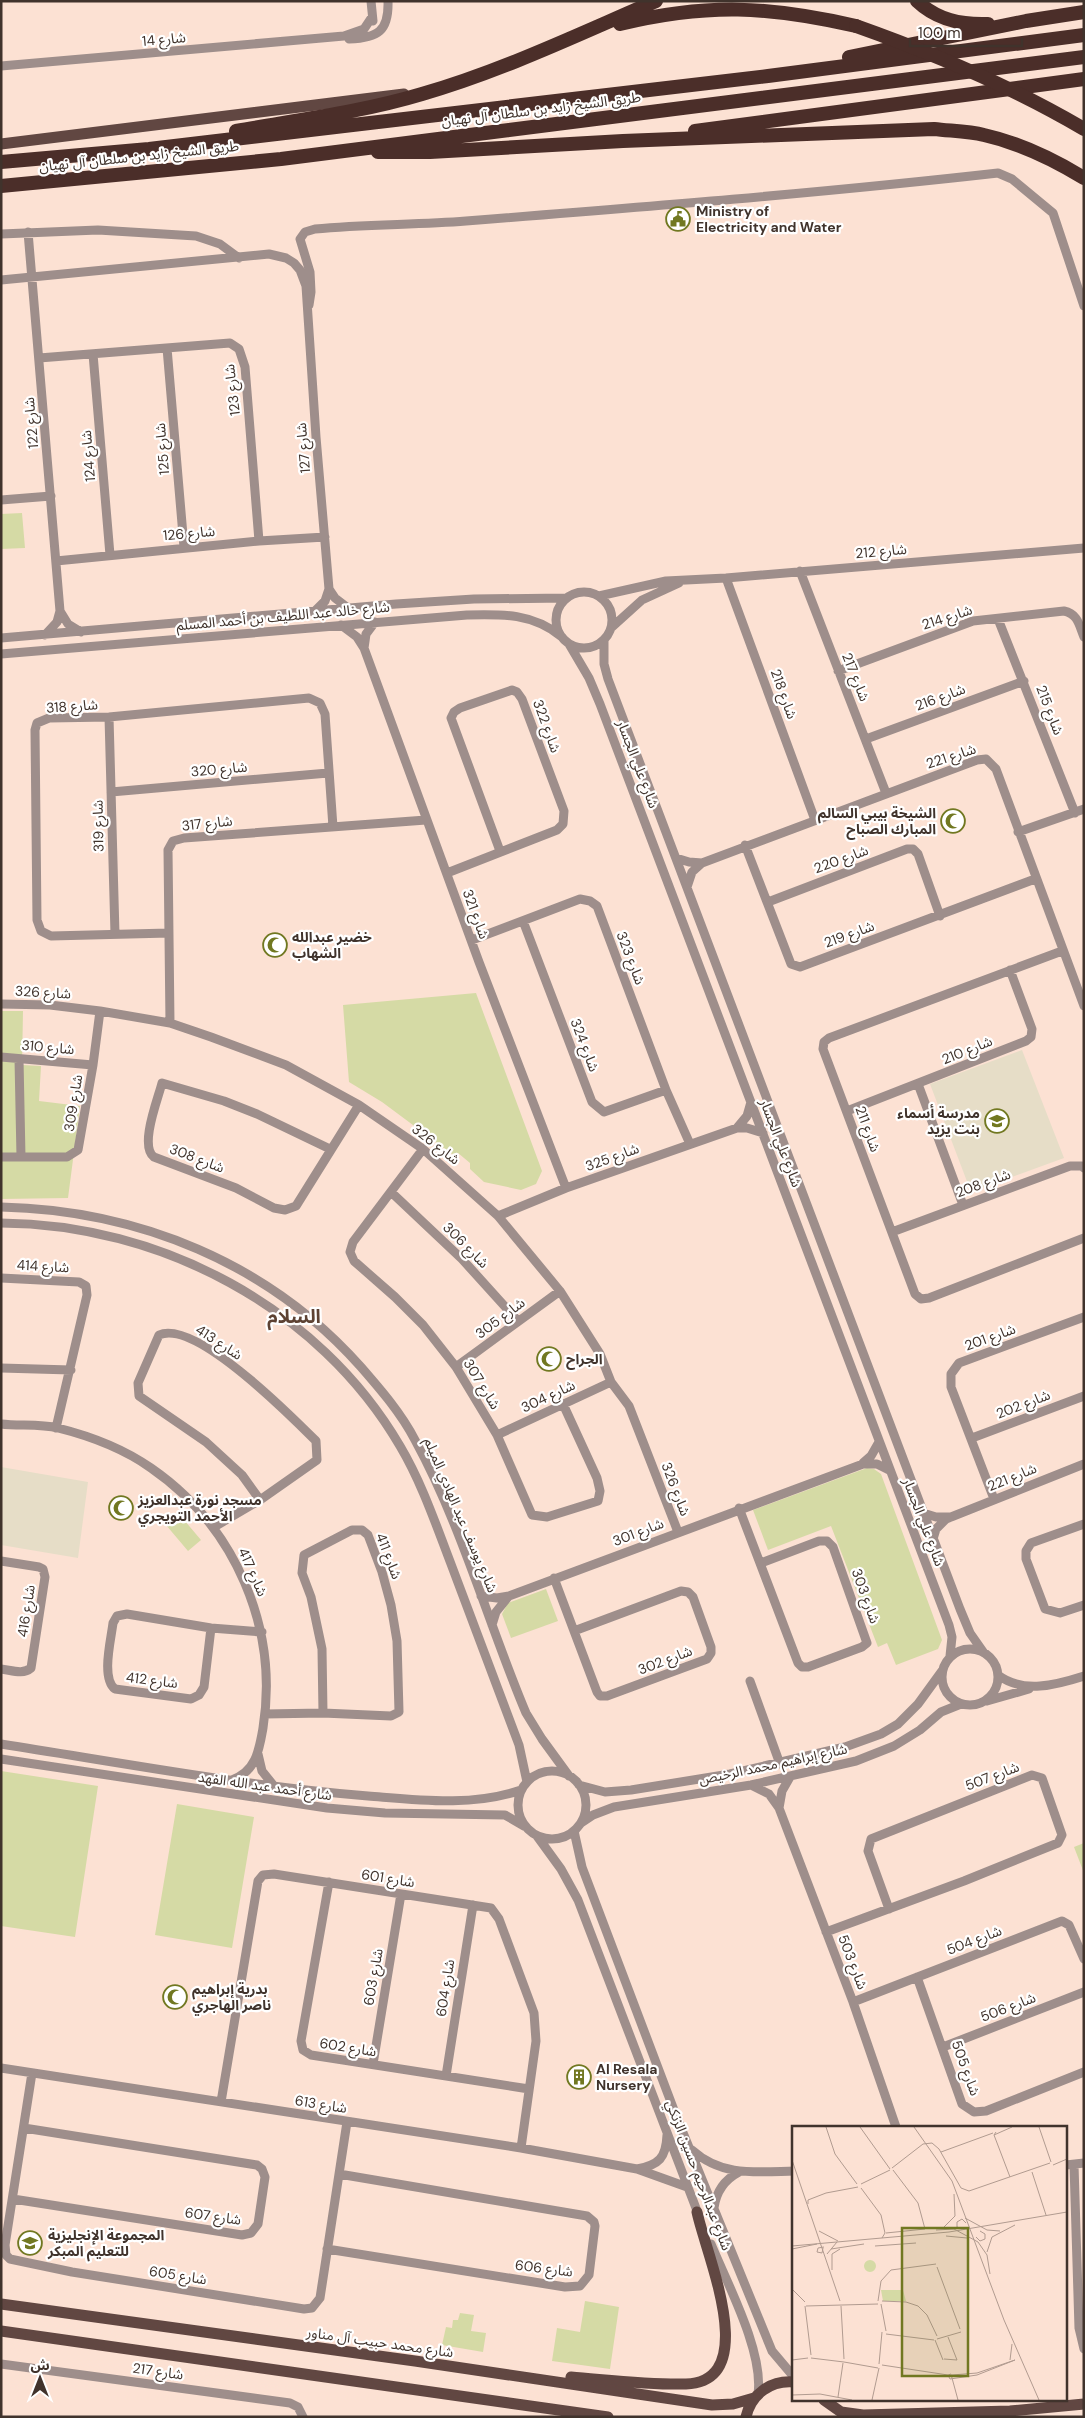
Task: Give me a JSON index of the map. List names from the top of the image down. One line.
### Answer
{"streets":{"highway":["طريق الشيخ زايد بن سلطان آل نهيان"],"main road":["شارع محمد حبيب آل مناور"],"street":["شارع 14","شارع 123","شارع 122","شارع 127","شارع 125","شارع 124","شارع 126","شارع 212","شارع خالد عبد اللطيف بن أحمد المسلم","شارع 214","شارع 217","شارع 218","شارع 216","شارع 318","شارع 215","شارع 322","شارع 221","شارع علي الجسار","شارع 320","شارع 317","شارع 319","شارع 220","شارع 321","شارع 219","شارع 323","شارع 326","شارع 324","شارع 310","شارع 210","شارع 309","شارع 211","شارع 325","شارع 308","شارع 208","شارع 306","شارع 414","شارع 305","شارع 201","شارع 413","شارع 307","شارع 304","شارع 202","شارع يوسف عبد الهادي الميلم","شارع 301","شارع 411","شارع 417","شارع 303","شارع 416","شارع 302","شارع 412","شارع إبراهيم محمد الرخيص","شارع 507","شارع أحمد عبد الله الفهد","شارع 601","شارع 504","شارع 503","شارع 603","شارع 604","شارع 506","شارع 602","شارع 505","شارع 613","شارع عبدالرحيم حسين الزنكي","شارع 607","شارع 606","شارع 605"]},"crossings":[["شارع 123","شارع 122"],["شارع 123","شارع 125"],["شارع 123","شارع 124"],["شارع 123","شارع 126"],["شارع 122","شارع 127"],["شارع 122","شارع 126"],["شارع 127","شارع 126"],["شارع 125","شارع 126"],["شارع 124","شارع 126"],["شارع 212","شارع خالد عبد اللطيف بن أحمد المسلم"],["شارع 212","شارع 217"],["شارع 212","شارع 218"],["شارع 212","شارع علي الجسار"],["شارع خالد عبد اللطيف بن أحمد المسلم","شارع علي الجسار"],["شارع خالد عبد اللطيف بن أحمد المسلم","شارع 321"],["شارع 214","شارع 217"],["شارع 214","شارع 215"],["شارع 217","شارع 216"],["شارع 217","شارع 221"],["شارع 218","شارع 221"],["شارع 216","شارع 215"],["شارع 318","شارع 320"],["شارع 318","شارع 317"],["شارع 318","شارع 319"],["شارع 322","شارع 321"],["شارع 221","شارع علي الجسار"],["شارع 221","شارع 219"],["شارع 221","شارع 211"],["شارع 221","شارع 201"],["شارع علي الجسار","شارع 325"],["شارع علي الجسار","شارع إبراهيم محمد الرخيص"],["شارع 320","شارع 319"],["شارع 317","شارع 321"],["شارع 317","شارع 326"],["شارع 220","شارع 219"],["شارع 321","شارع 323"],["شارع 321","شارع 325"],["شارع 323","شارع 324"],["شارع 323","شارع 325"],["شارع 326","شارع 309"],["شارع 326","شارع 325"],["شارع 326","شارع 308"],["شارع 326","شارع 305"],["شارع 326","شارع 307"],["شارع 326","شارع 304"],["شارع 326","شارع 301"],["شارع 310","شارع 309"],["شارع 210","شارع 211"],["شارع 211","شارع 208"],["شارع 306","شارع 305"],["شارع 306","شارع 307"],["شارع 414","شارع 417"],["شارع 305","شارع 307"],["شارع 201","شارع 202"],["شارع 413","شارع 417"],["شارع 307","شارع 304"],["شارع يوسف عبد الهادي الميلم","شارع 301"],["شارع يوسف عبد الهادي الميلم","شارع إبراهيم محمد الرخيص"],["شارع يوسف عبد الهادي الميلم","شارع أحمد عبد الله الفهد"],["شارع يوسف عبد الهادي الميلم","شارع عبدالرحيم حسين الزنكي"],["شارع 301","شارع 303"],["شارع 301","شارع 302"],["شارع 411","شارع 417"],["شارع 417","شارع 412"],["شارع 417","شارع أحمد عبد الله الفهد"],["شارع إبراهيم محمد الرخيص","شارع أحمد عبد الله الفهد"],["شارع إبراهيم محمد الرخيص","شارع 503"],["شارع إبراهيم محمد الرخيص","شارع عبدالرحيم حسين الزنكي"],["شارع 507","شارع 503"],["شارع أحمد عبد الله الفهد","شارع عبدالرحيم حسين الزنكي"],["شارع 601","شارع 603"],["شارع 601","شارع 604"],["شارع 601","شارع 602"],["شارع 601","شارع 613"],["شارع 504","شارع 503"],["شارع 504","شارع 505"],["شارع 603","شارع 602"],["شارع 604","شارع 602"],["شارع 506","شارع 505"],["شارع 613","شارع عبدالرحيم حسين الزنكي"],["شارع 613","شارع 605"],["شارع عبدالرحيم حسين الزنكي","شارع محمد حبيب آل مناور"],["شارع 607","شارع 605"],["شارع 606","شارع 605"]],"districts":["السلام"],"places":{"public building":["Ministry of Electricity and Water"],"mosque":["الشيخة بيبي السالم المبارك الصباح","خضير عبدالله الشهاب","الجراح","مسجد نورة عبدالعزيز الأحمد التويجري","بدرية إبراهيم ناصر الهاجري"],"school or university":["مدرسة أسماء بنت يزيد","المجموعة الإنجليزية للتعليم المبكر"],"building":["Al Resala Nursery"]},"scale_bar":"100 m","north":"top"}
